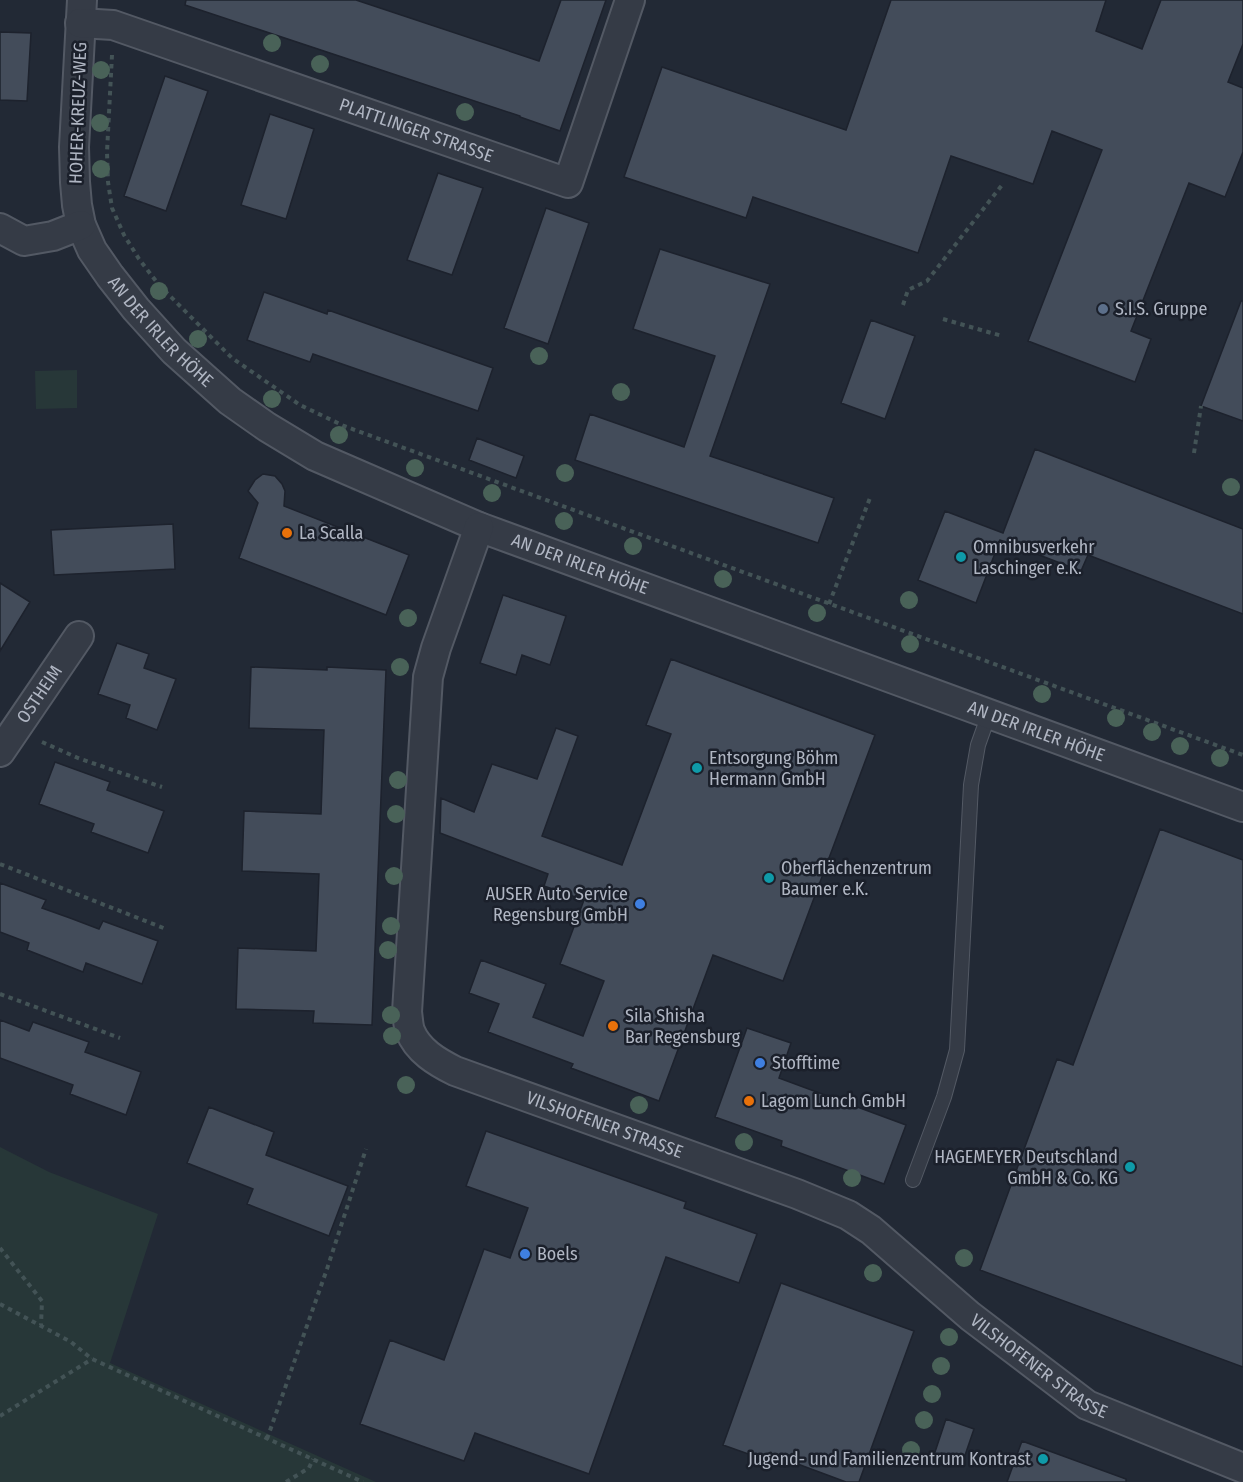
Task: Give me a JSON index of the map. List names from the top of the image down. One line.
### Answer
{"streets":{"street":["HOHER-KREUZ-WEG","PLATTLINGER STRASSE","AN DER IRLER HÖHE","OSTHEIM","VILSHOFENER STRASSE"]},"crossings":[["HOHER-KREUZ-WEG","PLATTLINGER STRASSE"],["HOHER-KREUZ-WEG","AN DER IRLER HÖHE"],["AN DER IRLER HÖHE","VILSHOFENER STRASSE"]],"places":["S.I.S. Gruppe","La Scalla","Omnibusverkehr Laschinger e.K.","Entsorgung Böhm Hermann GmbH","Oberflächenzentrum Baumer e.K.","AUSER Auto Service Regensburg GmbH","Sila Shisha Bar Regensburg","Stofftime","Lagom Lunch GmbH","HAGEMEYER Deutschland GmbH & Co. KG","Boels","Jugend- und Familienzentrum Kontrast"]}
